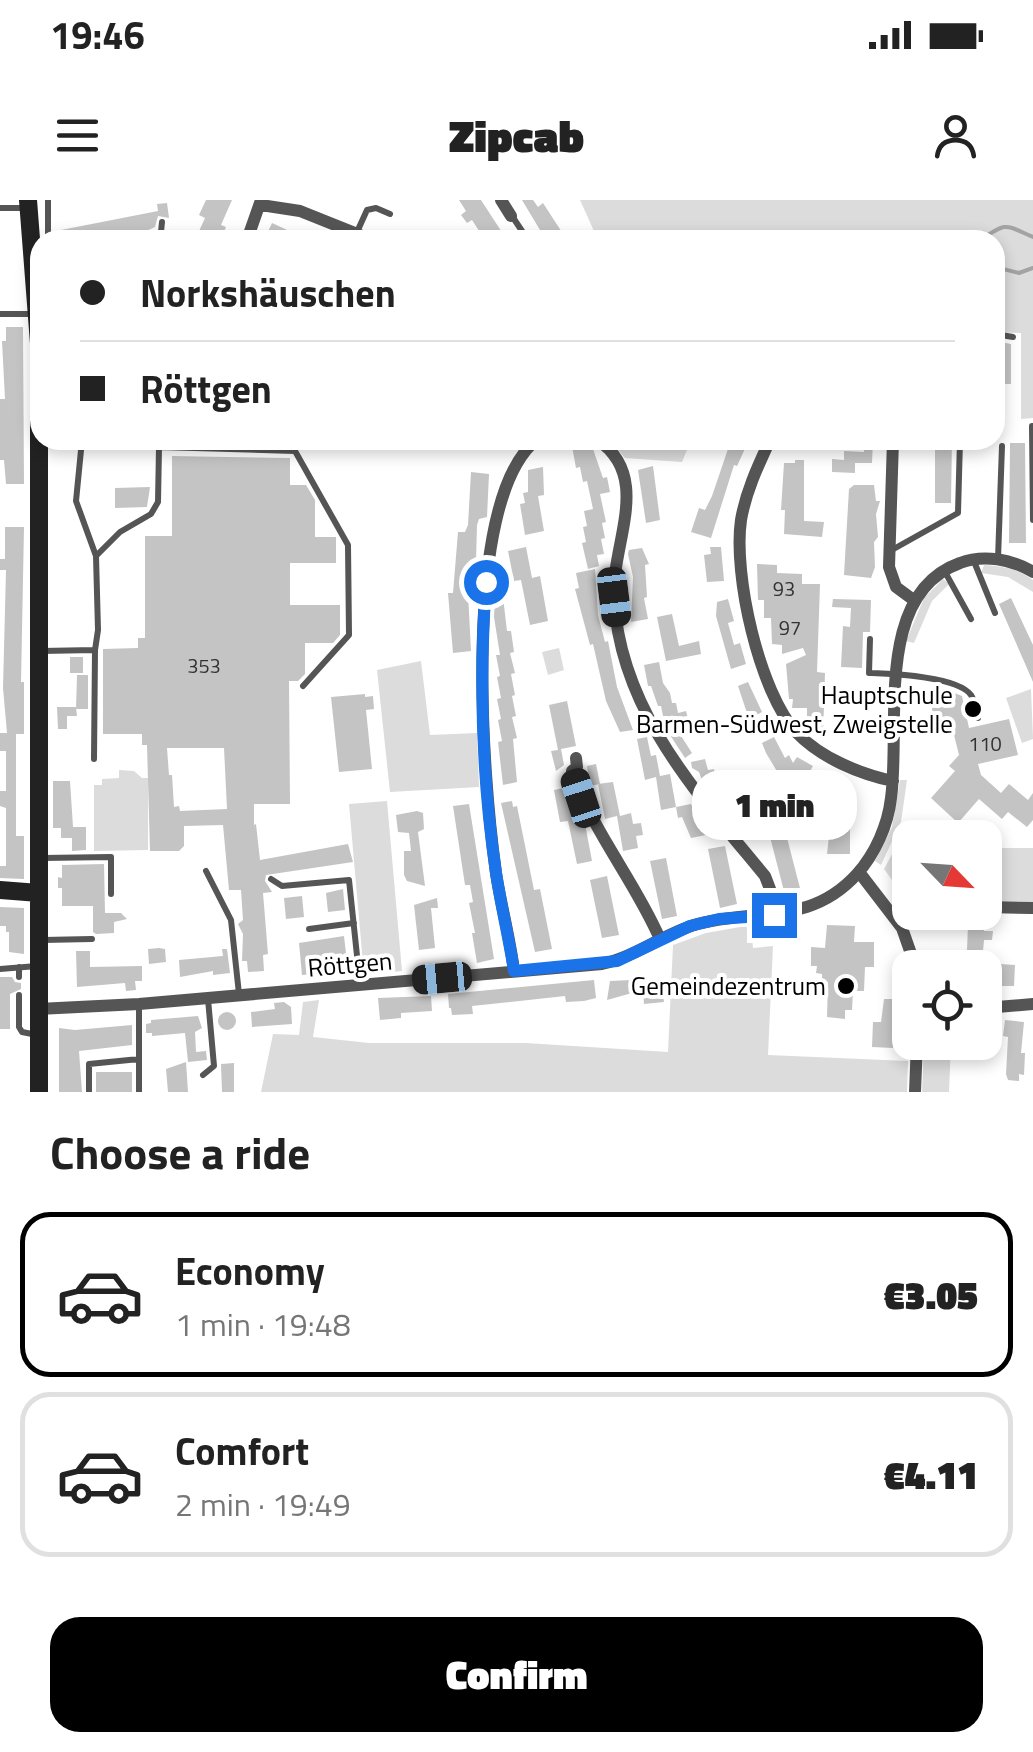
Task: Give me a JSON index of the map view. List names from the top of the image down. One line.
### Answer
{"streets":{"street":["Röttgen"]},"places":["Hauptschule Barmen-Südwest, Zweigstelle","Gemeindezentrum"],"house_numbers":["93","97","353","110"],"north":"bottom right","page":{"status":"19:46","header":"Zipcab","banner":["Norkshäuschen","Röttgen"],"bubble":"1 min","heading":"Choose a ride","list":[{"name":"Economy","note":"1 min · 19:48","value":"€3.05"},{"name":"Comfort","note":"2 min · 19:49","value":"€4.11"}],"buttons":"Confirm"}}
